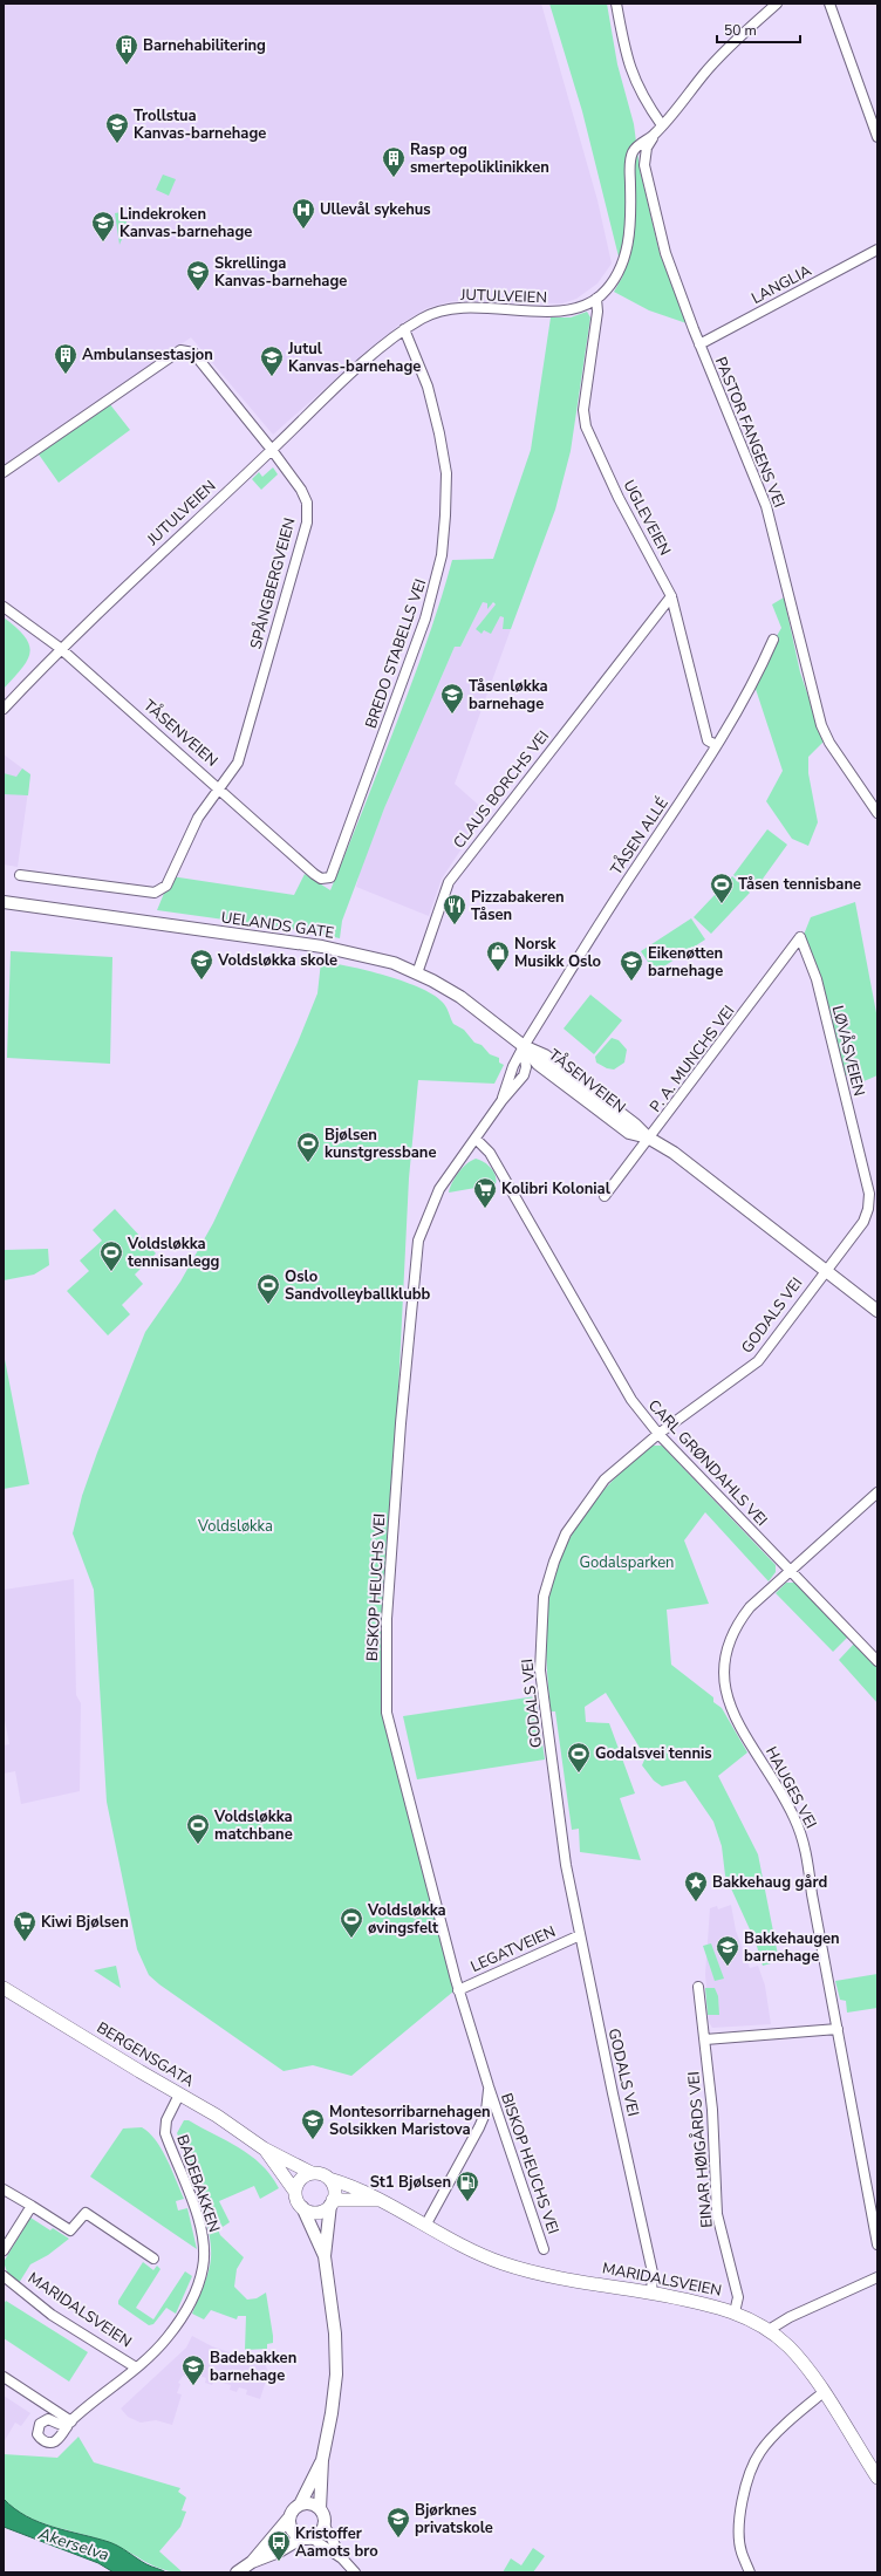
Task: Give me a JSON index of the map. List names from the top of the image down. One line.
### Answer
{"streets":{"main road":["BERGENSGATA","MARIDALSVEIEN"],"street":["LANGLIA","JUTULVEIEN","PASTOR FANGENS VEI","UGLEVEIEN","SPÅNGBERGVEIEN","BREDO STABELLS VEI","TÅSENVEIEN","CLAUS BORCHS VEI","TÅSEN ALLÉ","UELANDS GATE","LØVÅSVEIEN","P. A. MUNCHS VEI","GODALS VEI","CARL GRØNDAHLS VEI","BISKOP HEUCHS VEI","HAUGES VEI","LEGATVEIEN","EINAR HØIGÅRDS VEI","BADEBAKKEN"]},"crossings":[["LANGLIA","PASTOR FANGENS VEI"],["JUTULVEIEN","PASTOR FANGENS VEI"],["JUTULVEIEN","UGLEVEIEN"],["JUTULVEIEN","SPÅNGBERGVEIEN"],["JUTULVEIEN","BREDO STABELLS VEI"],["JUTULVEIEN","TÅSENVEIEN"],["UGLEVEIEN","CLAUS BORCHS VEI"],["UGLEVEIEN","TÅSEN ALLÉ"],["SPÅNGBERGVEIEN","TÅSENVEIEN"],["BREDO STABELLS VEI","TÅSENVEIEN"],["TÅSENVEIEN","TÅSEN ALLÉ"],["TÅSENVEIEN","UELANDS GATE"],["TÅSENVEIEN","LØVÅSVEIEN"],["TÅSENVEIEN","P. A. MUNCHS VEI"],["TÅSENVEIEN","GODALS VEI"],["TÅSENVEIEN","BISKOP HEUCHS VEI"],["CLAUS BORCHS VEI","UELANDS GATE"],["TÅSEN ALLÉ","UELANDS GATE"],["TÅSEN ALLÉ","BISKOP HEUCHS VEI"],["UELANDS GATE","BISKOP HEUCHS VEI"],["LØVÅSVEIEN","P. A. MUNCHS VEI"],["LØVÅSVEIEN","GODALS VEI"],["GODALS VEI","CARL GRØNDAHLS VEI"],["GODALS VEI","LEGATVEIEN"],["GODALS VEI","MARIDALSVEIEN"],["CARL GRØNDAHLS VEI","BISKOP HEUCHS VEI"],["CARL GRØNDAHLS VEI","HAUGES VEI"],["BISKOP HEUCHS VEI","LEGATVEIEN"],["BISKOP HEUCHS VEI","MARIDALSVEIEN"],["BERGENSGATA","BADEBAKKEN"],["BERGENSGATA","MARIDALSVEIEN"],["EINAR HØIGÅRDS VEI","MARIDALSVEIEN"],["BADEBAKKEN","MARIDALSVEIEN"]],"water":["Akerselva"],"parks":["Voldsløkka","Godalsparken"],"places":{"building":["Barnehabilitering","Rasp og smertepoliklinikken","Ambulansestasjon"],"school or university":["Trollstua Kanvas-barnehage","Lindekroken Kanvas-barnehage","Skrellinga Kanvas-barnehage","Jutul Kanvas-barnehage","Tåsenløkka barnehage","Voldsløkka skole","Eikenøtten barnehage","Bakkehaugen barnehage","Montesorribarnehagen Solsikken Maristova","Badebakken barnehage","Bjørknes privatskole"],"hospital":["Ullevål sykehus"],"sports":["Tåsen tennisbane","Bjølsen kunstgressbane","Voldsløkka tennisanlegg","Oslo Sandvolleyballklubb","Godalsvei tennis","Voldsløkka matchbane","Voldsløkka øvingsfelt"],"restaurant":["Pizzabakeren Tåsen"],"shop":["Norsk Musikk Oslo"],"supermarket":["Kolibri Kolonial","Kiwi Bjølsen"],"place":["Bakkehaug gård"],"fuel station":["St1 Bjølsen"],"bus stop":["Kristoffer Aamots bro"]},"scale_bar":"50 m"}
